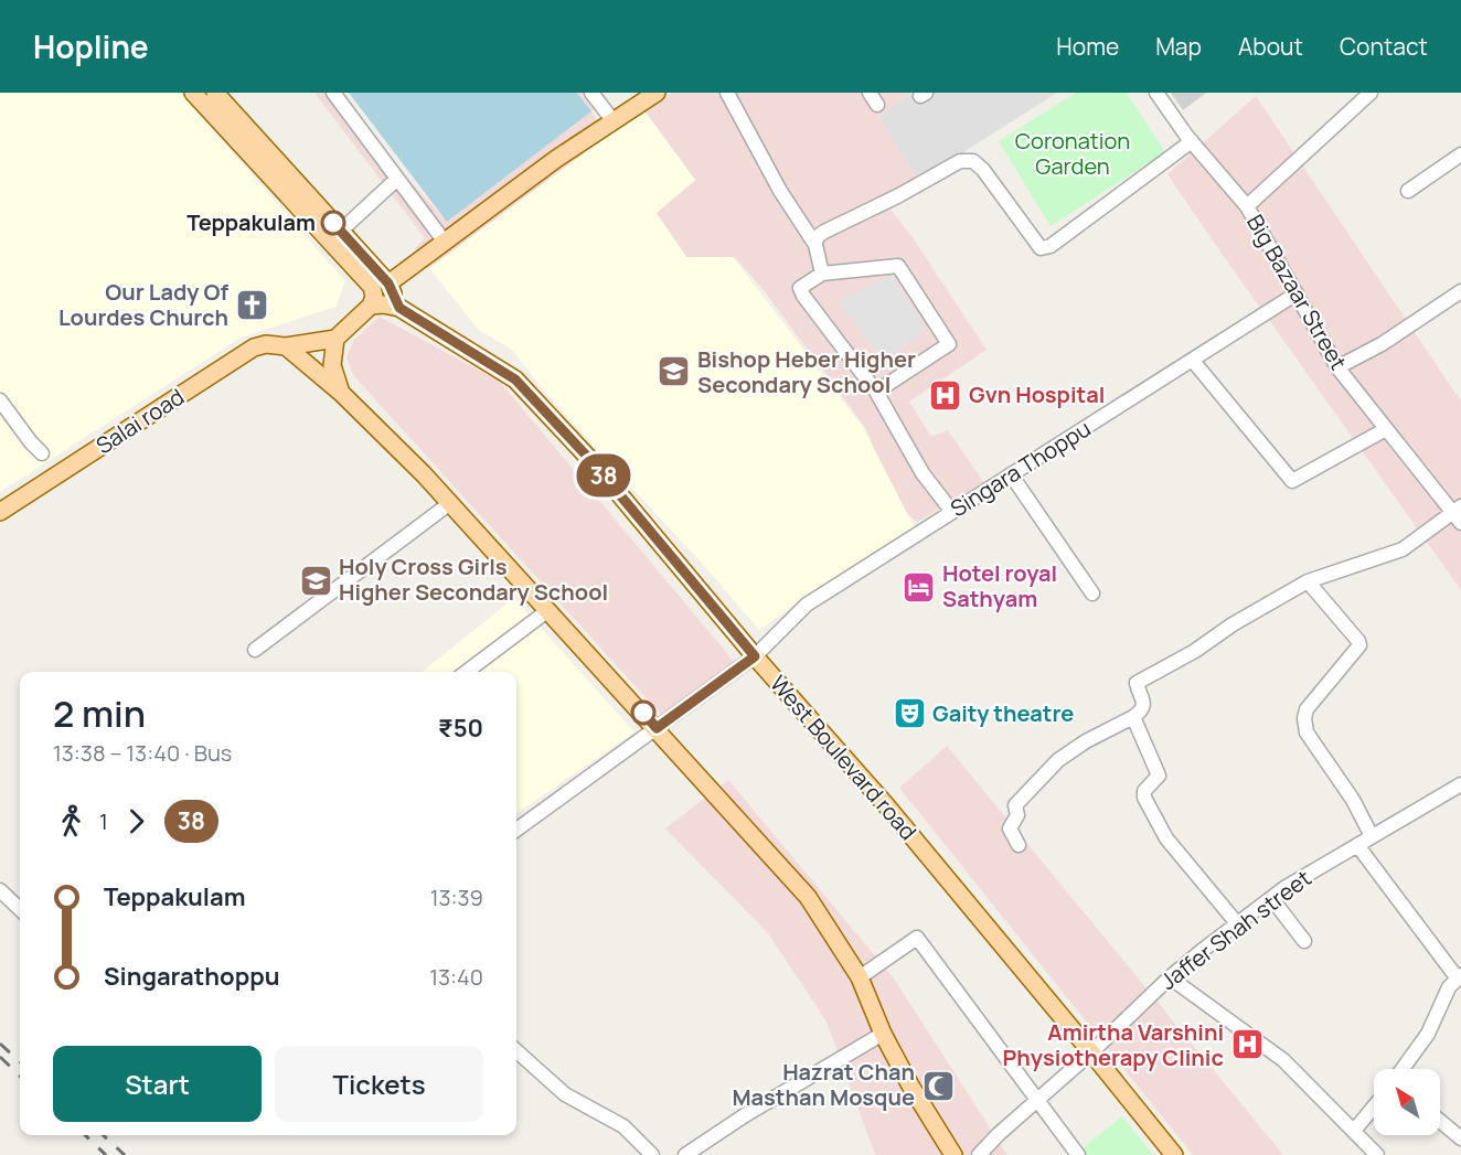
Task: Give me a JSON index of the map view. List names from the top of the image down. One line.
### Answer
{"streets":{"main road":["Salai road","West Boulevard road"],"street":["Big Bazaar Street","Singara Thoppu","Jaffer Shah street"]},"crossings":[["Big Bazaar Street","Singara Thoppu"],["Singara Thoppu","West Boulevard road"],["West Boulevard road","Jaffer Shah street"]],"parks":["Coronation Garden"],"places":{"other":["Teppakulam"],"church":["Our Lady Of Lourdes Church"],"school or university":["Bishop Heber Higher Secondary School","Holy Cross Girls Higher Secondary School"],"hospital":["Gvn Hospital","Amirtha Varshini Physiotherapy Clinic"],"hotel":["Hotel royal Sathyam"],"theatre":["Gaity theatre"],"mosque":["Hazrat Chan Masthan Mosque"]},"lines":["bus line 38"],"north":"top left","page":{"header":"Hopline","nav":["Home","Map","About","Contact"],"on_map":"38","heading":["2 min","13:38 – 13:40 · Bus","₹50"],"legs":["1","38"],"list":[{"name":"Teppakulam","value":"13:39"},{"name":"Singarathoppu","value":"13:40"}],"buttons":["Start","Tickets"]}}
